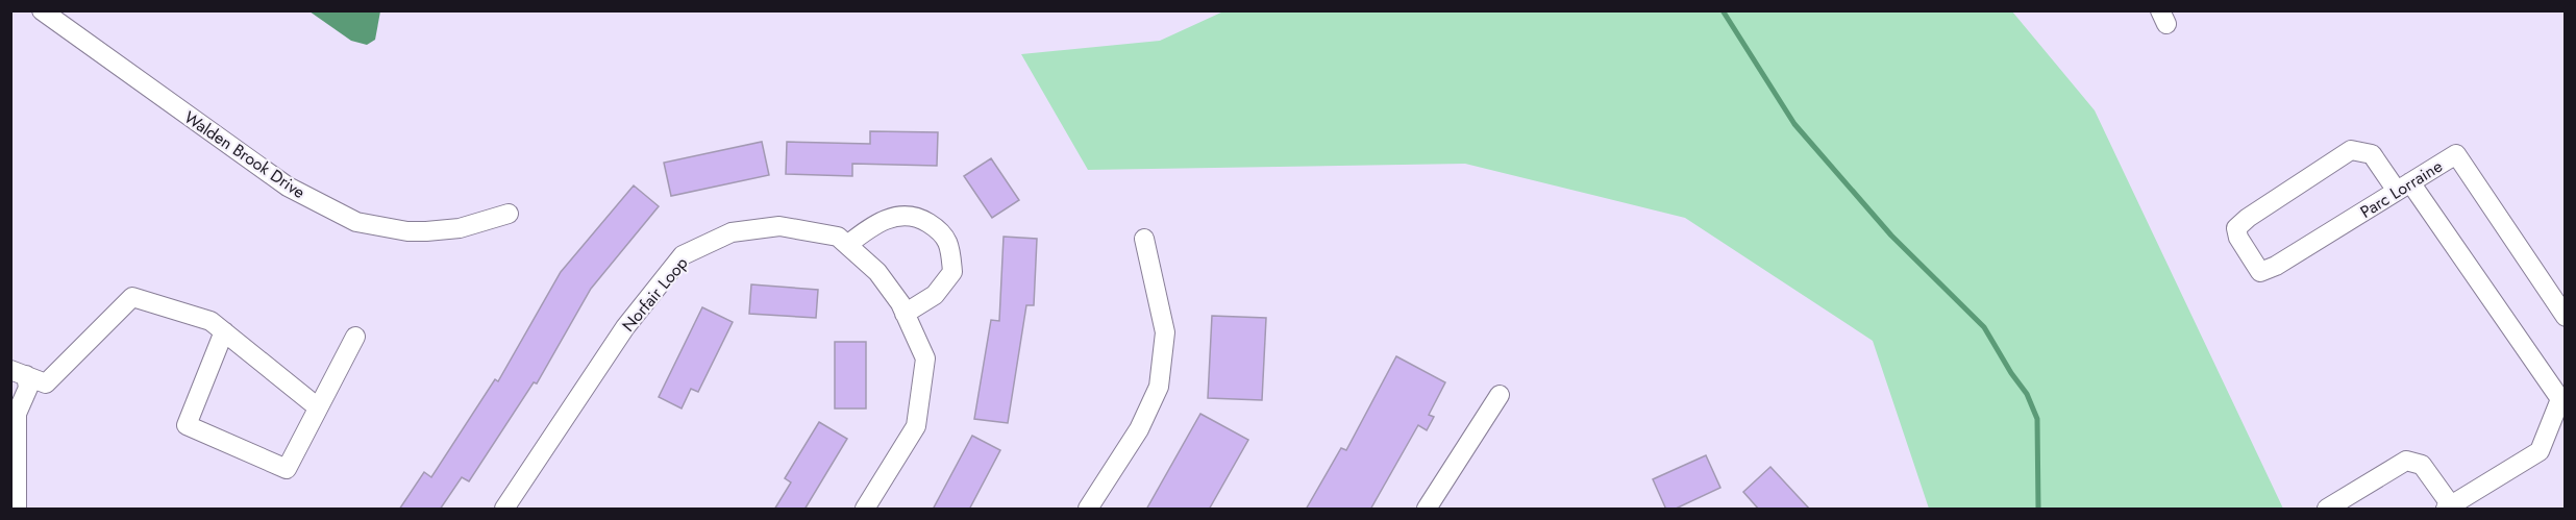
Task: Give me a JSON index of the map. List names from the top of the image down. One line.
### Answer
{"streets":{"street":["Walden Brook Drive","Parc Lorraine","Norfair Loop"]}}
